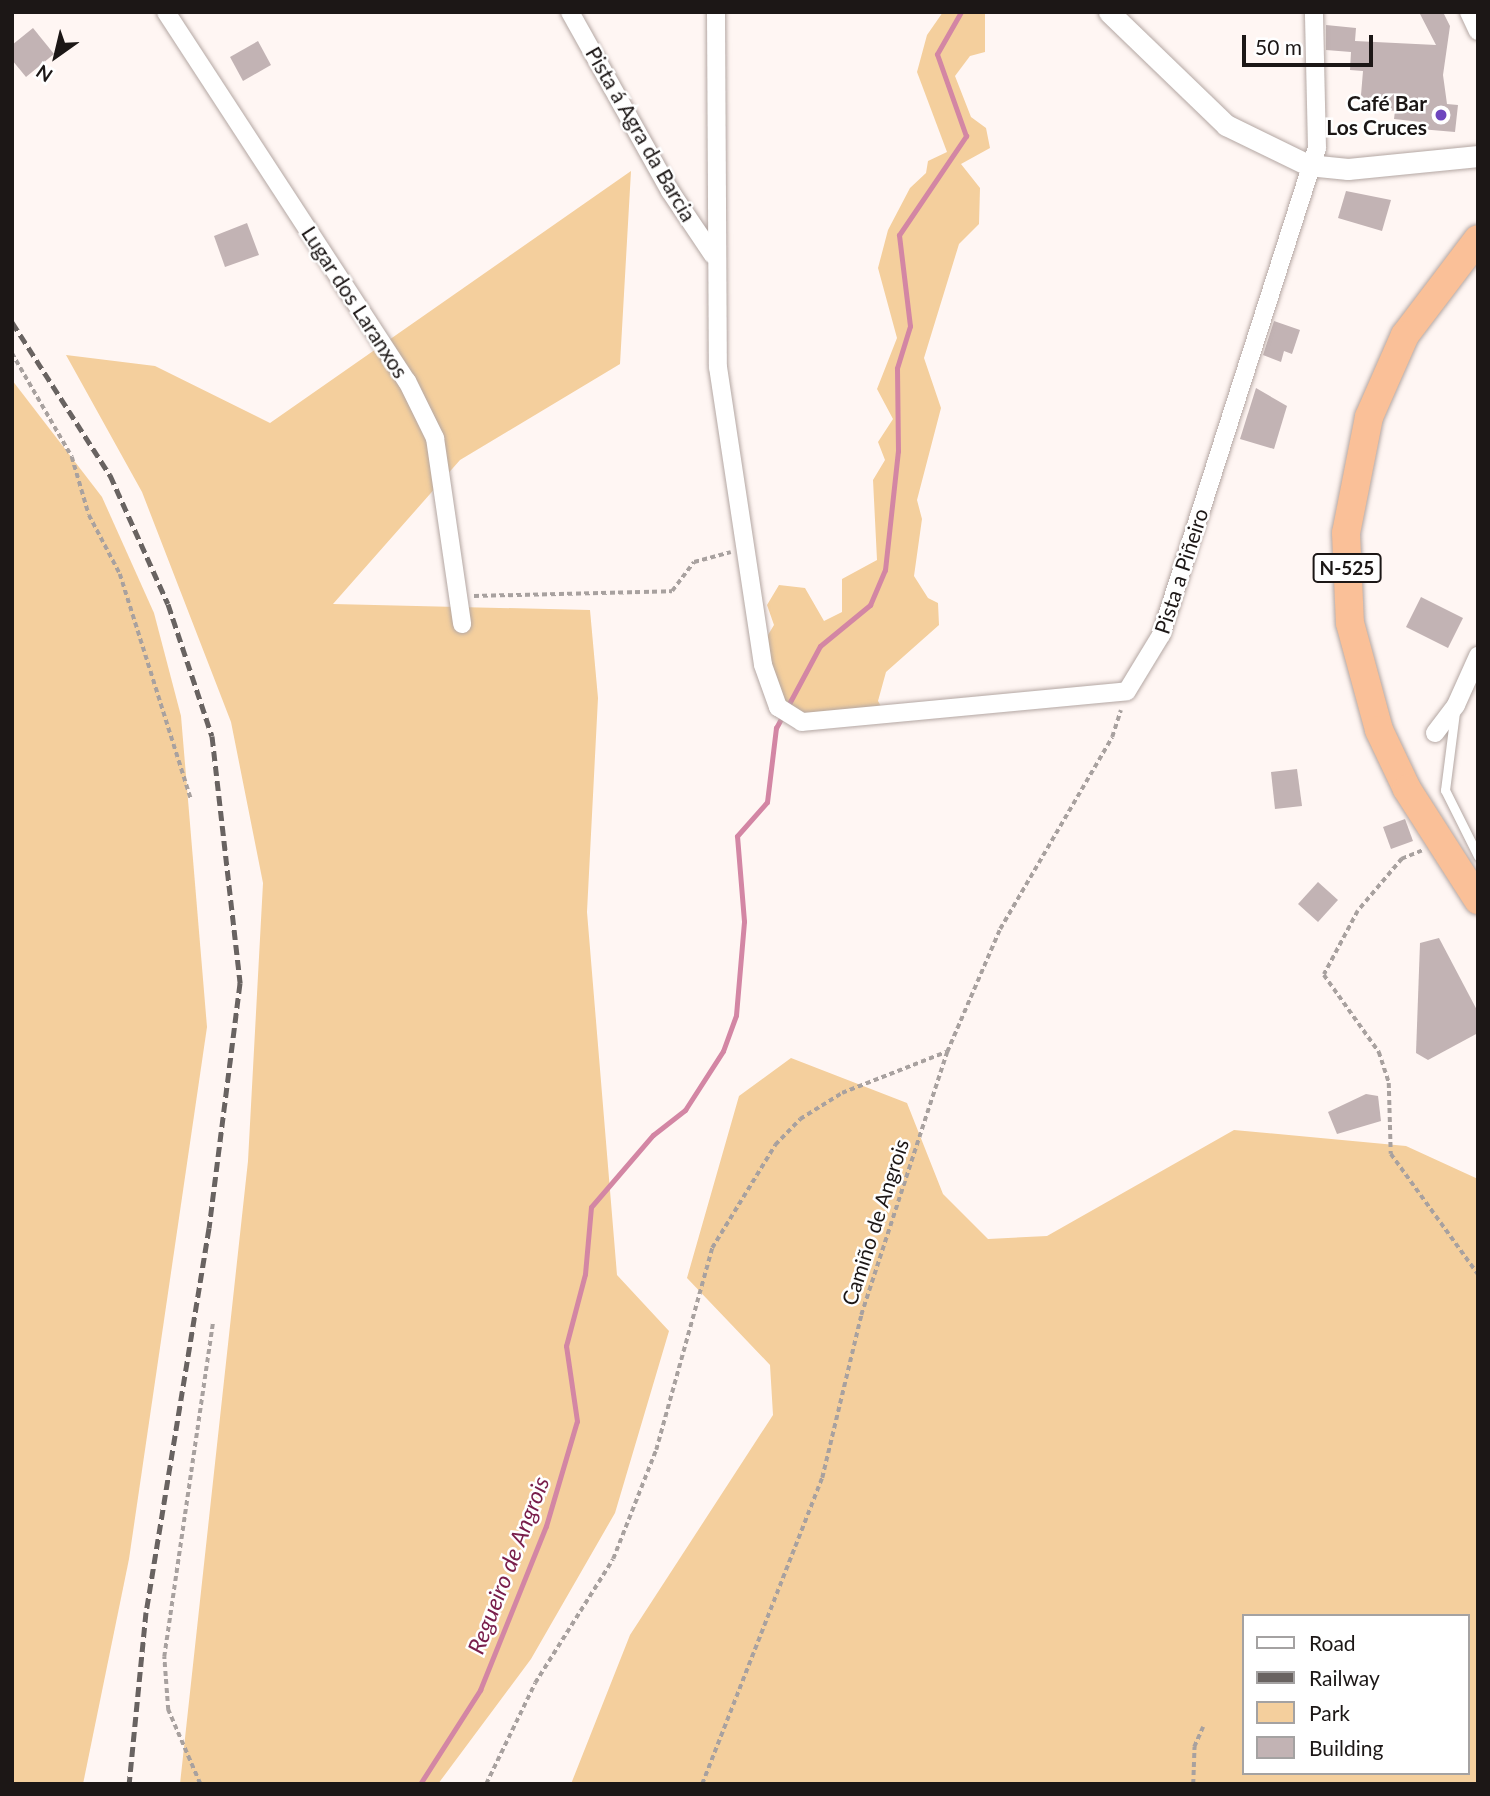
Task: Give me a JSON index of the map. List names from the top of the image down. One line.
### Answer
{"streets":{"highway":["N-525"],"street":["Pista á Agra da Barcia","Lugar dos Laranxos","Pista a Piñeiro"],"path":["Camiño de Angrois"]},"crossings":[["Pista a Piñeiro","Camiño de Angrois"]],"water":["Regueiro de Angrois"],"places":["Café Bar Los Cruces"],"legend":["Road","Railway","Park","Building"],"scale_bar":"50 m","north":"bottom left"}
